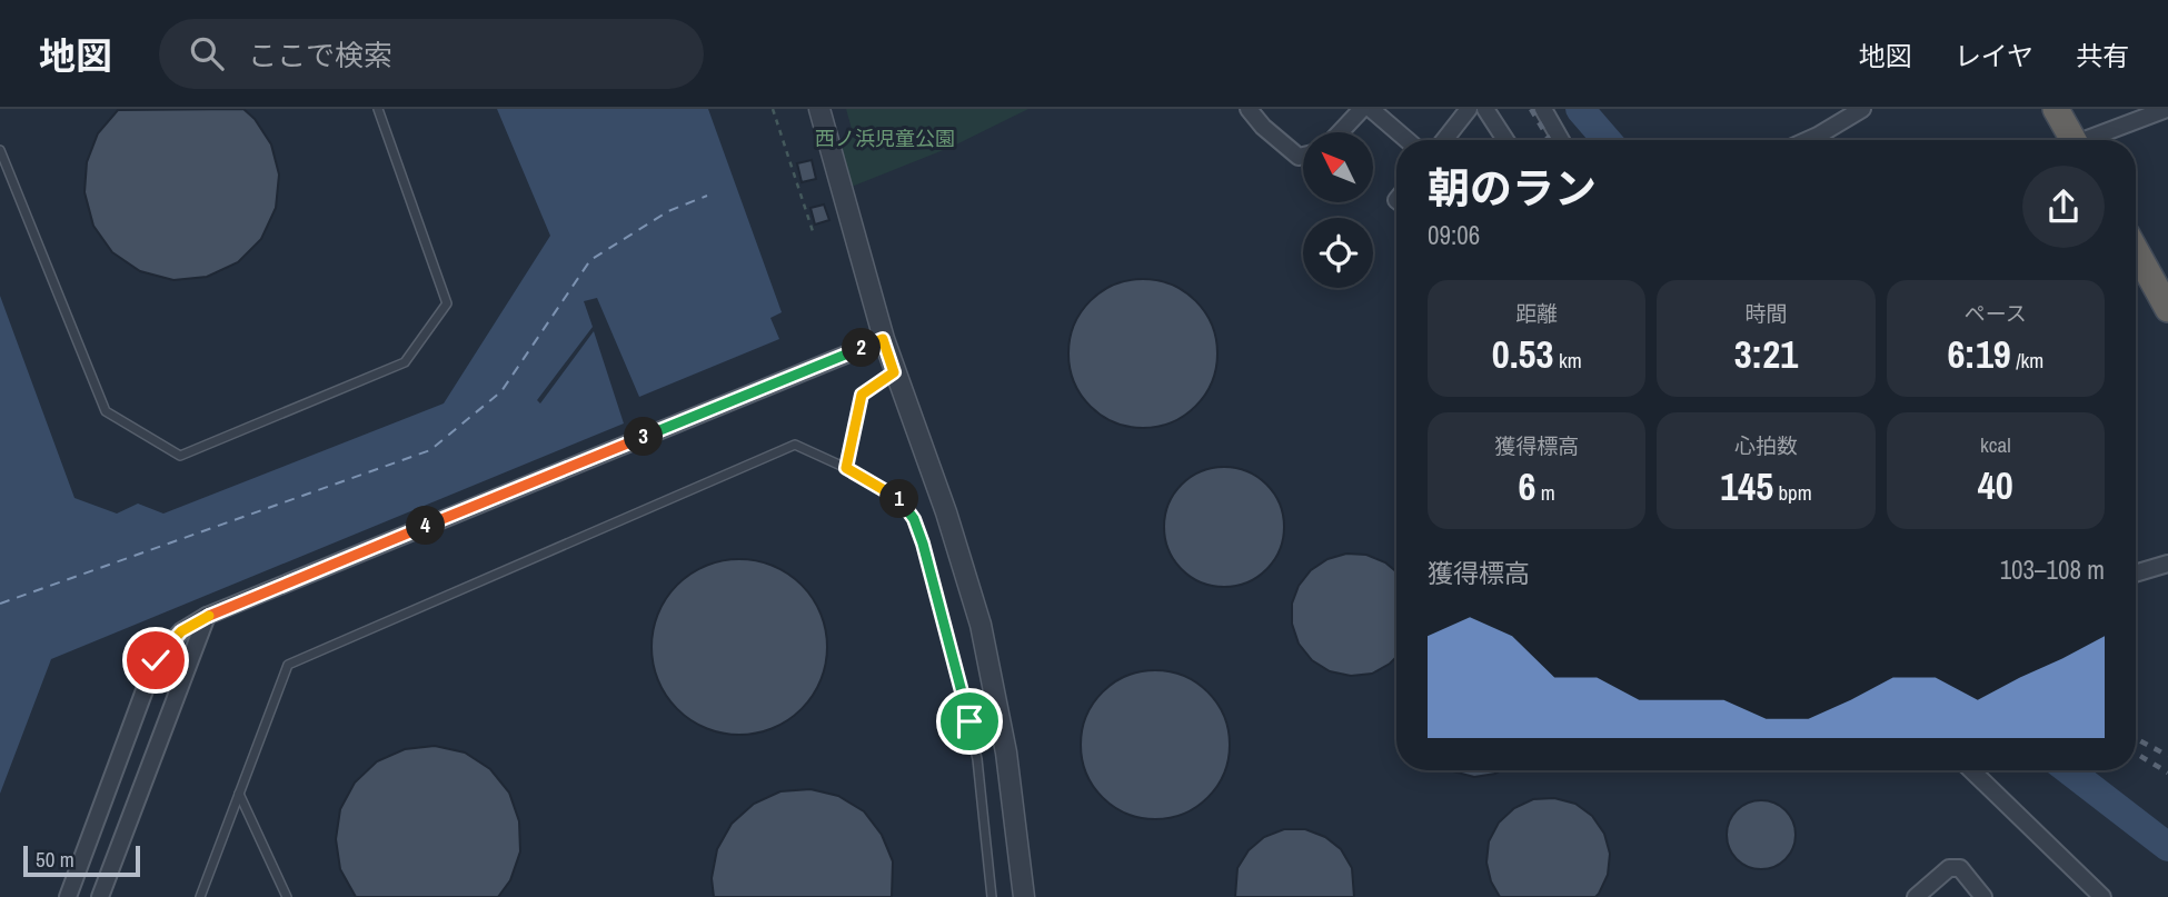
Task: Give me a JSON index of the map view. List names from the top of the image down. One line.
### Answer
{"parks":["西ノ浜児童公園"],"scale_bar":"50 m","north":"top left","page":{"header":"地図","search":"ここで検索","nav":["地図","レイヤ","共有"],"heading":["朝のラン","09:06"],"stats":[["距離","0.53 km"],["時間","3:21"],["ペース","6:19 /km"],["獲得標高","6 m"],["心拍数","145 bpm"],["kcal","40"]],"pins":["2","3","1","4"],"chart":["獲得標高","103–108 m"],"scale":"50 m"}}
